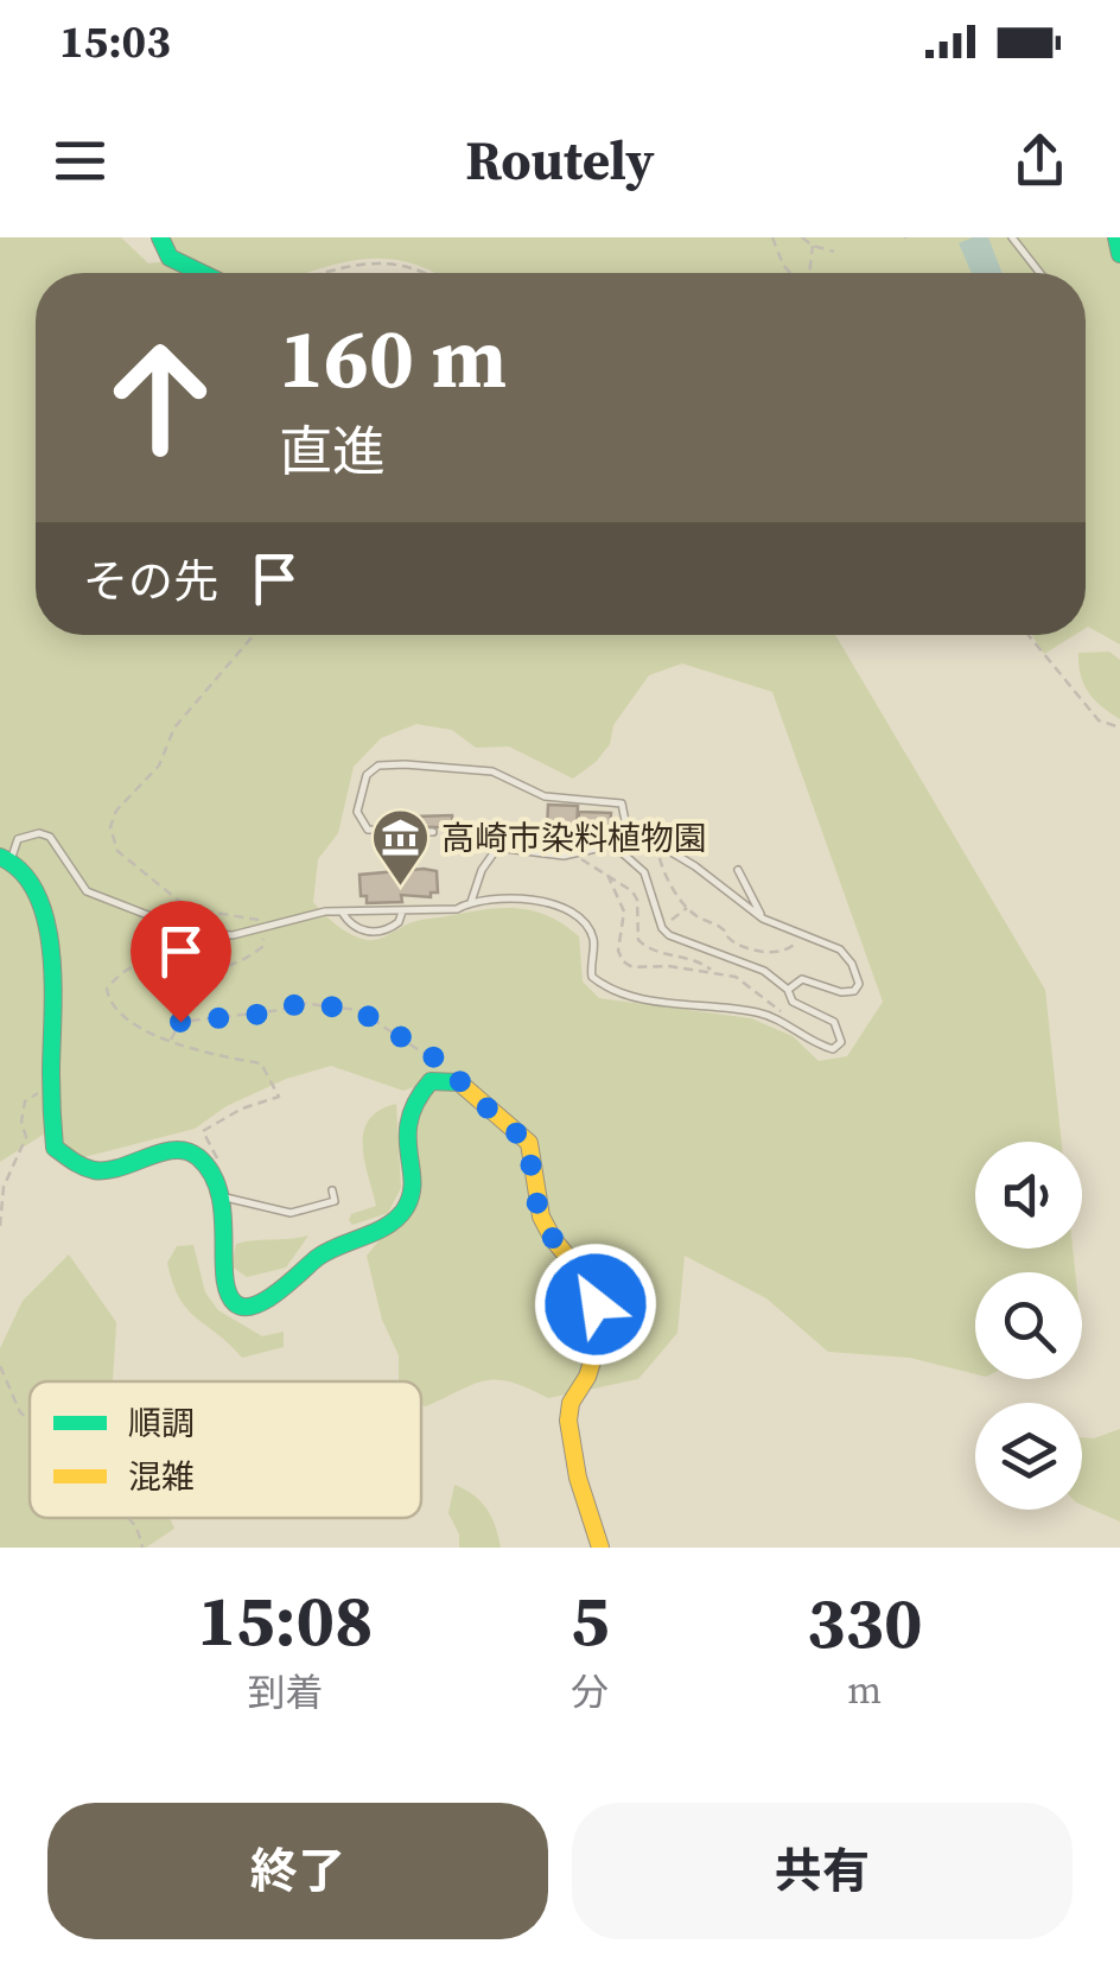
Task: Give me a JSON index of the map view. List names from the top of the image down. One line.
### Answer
{"places":{"museum":["高崎市染料植物園"]},"legend":["順調","混雑"],"page":{"status":"15:03","header":"Routely","turn":["160 m","直進"],"then":"その先","eta":["15:08","到着","5","分","330","m"],"buttons":["終了","共有"]}}
